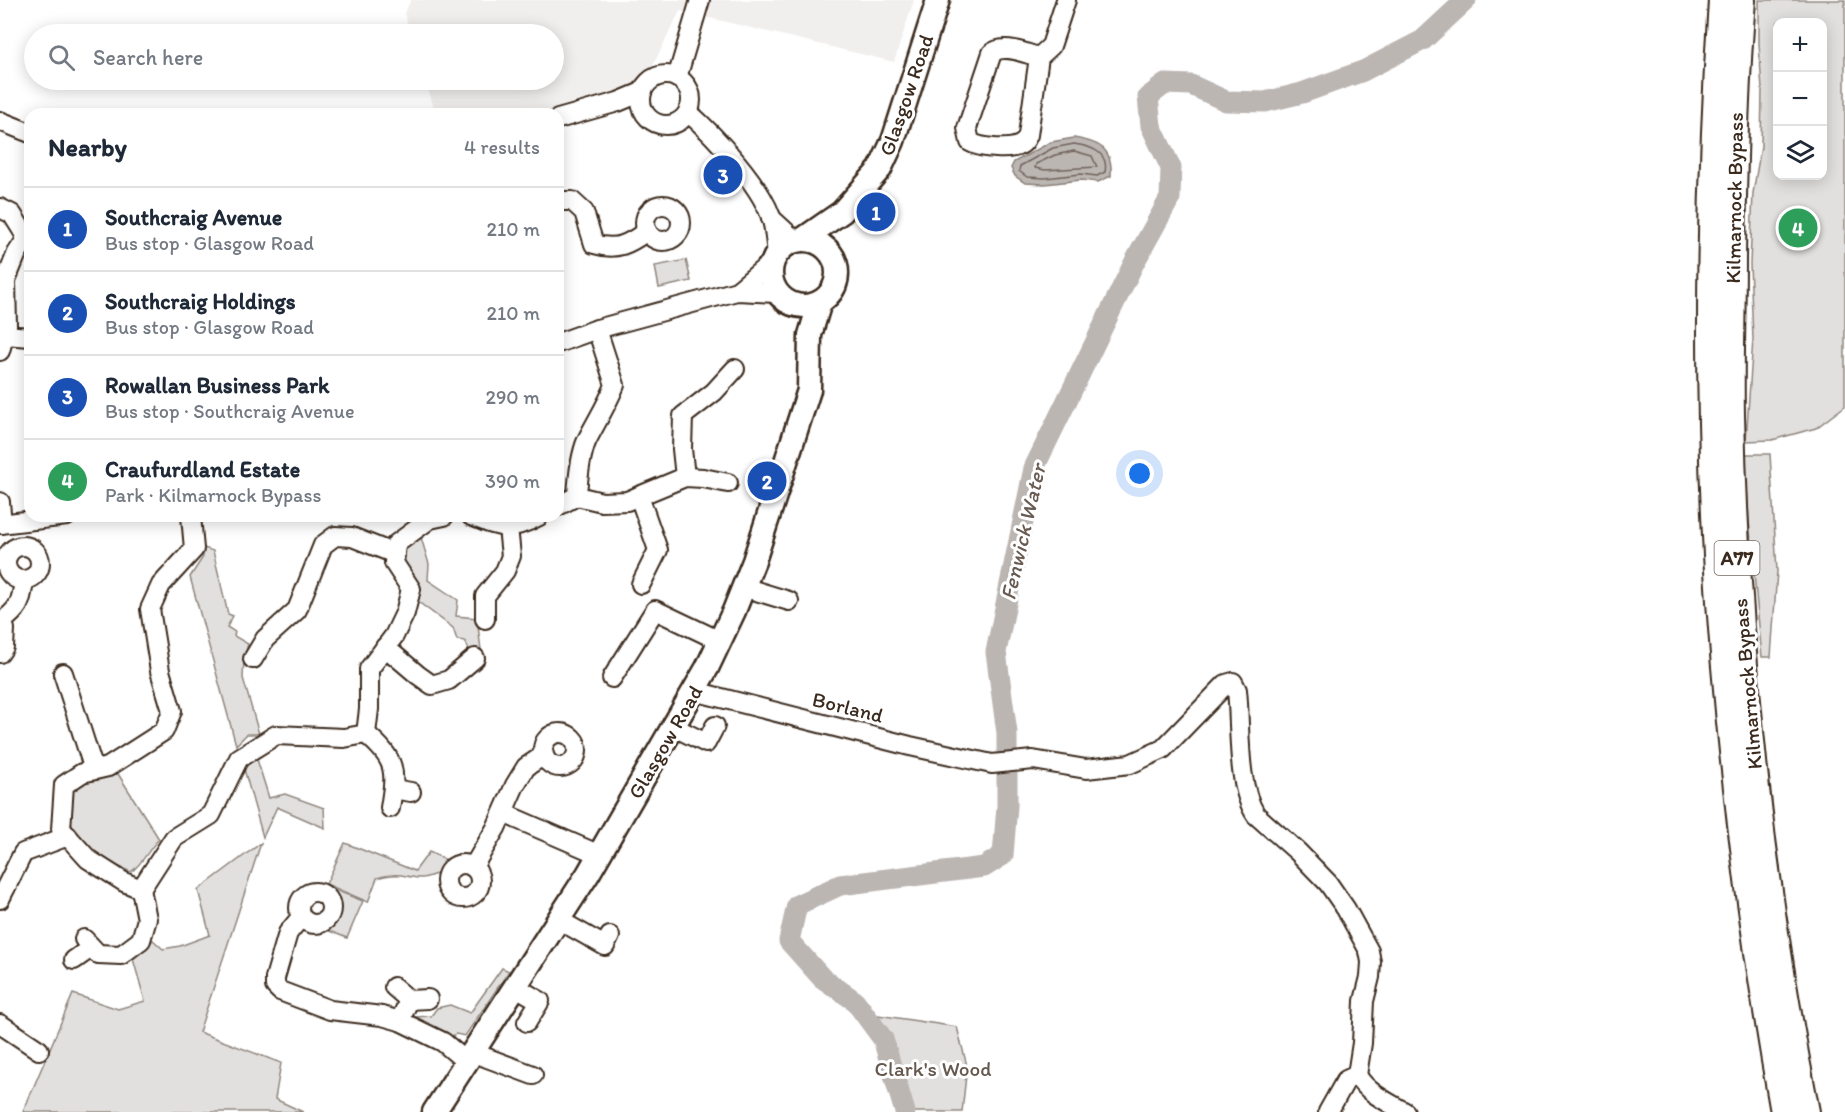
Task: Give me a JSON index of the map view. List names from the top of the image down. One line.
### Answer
{"streets":{"highway":["Kilmarnock Bypass","A77"],"main road":["Glasgow Road"],"street":["Borland"]},"crossings":[["Glasgow Road","Borland"]],"water":["Fenwick Water"],"parks":["Clark's Wood"],"page":{"map_buttons":["+","−"],"search":"Search here","heading":["Nearby","4 results"],"pins":["3","1","4","2"],"list":[{"mark":"1","name":"Southcraig Avenue","note":"Bus stop · Glasgow Road","value":"210 m"},{"mark":"2","name":"Southcraig Holdings","note":"Bus stop · Glasgow Road","value":"210 m"},{"mark":"3","name":"Rowallan Business Park","note":"Bus stop · Southcraig Avenue","value":"290 m"},{"mark":"4","name":"Craufurdland Estate","note":"Park · Kilmarnock Bypass","value":"390 m"}]}}
